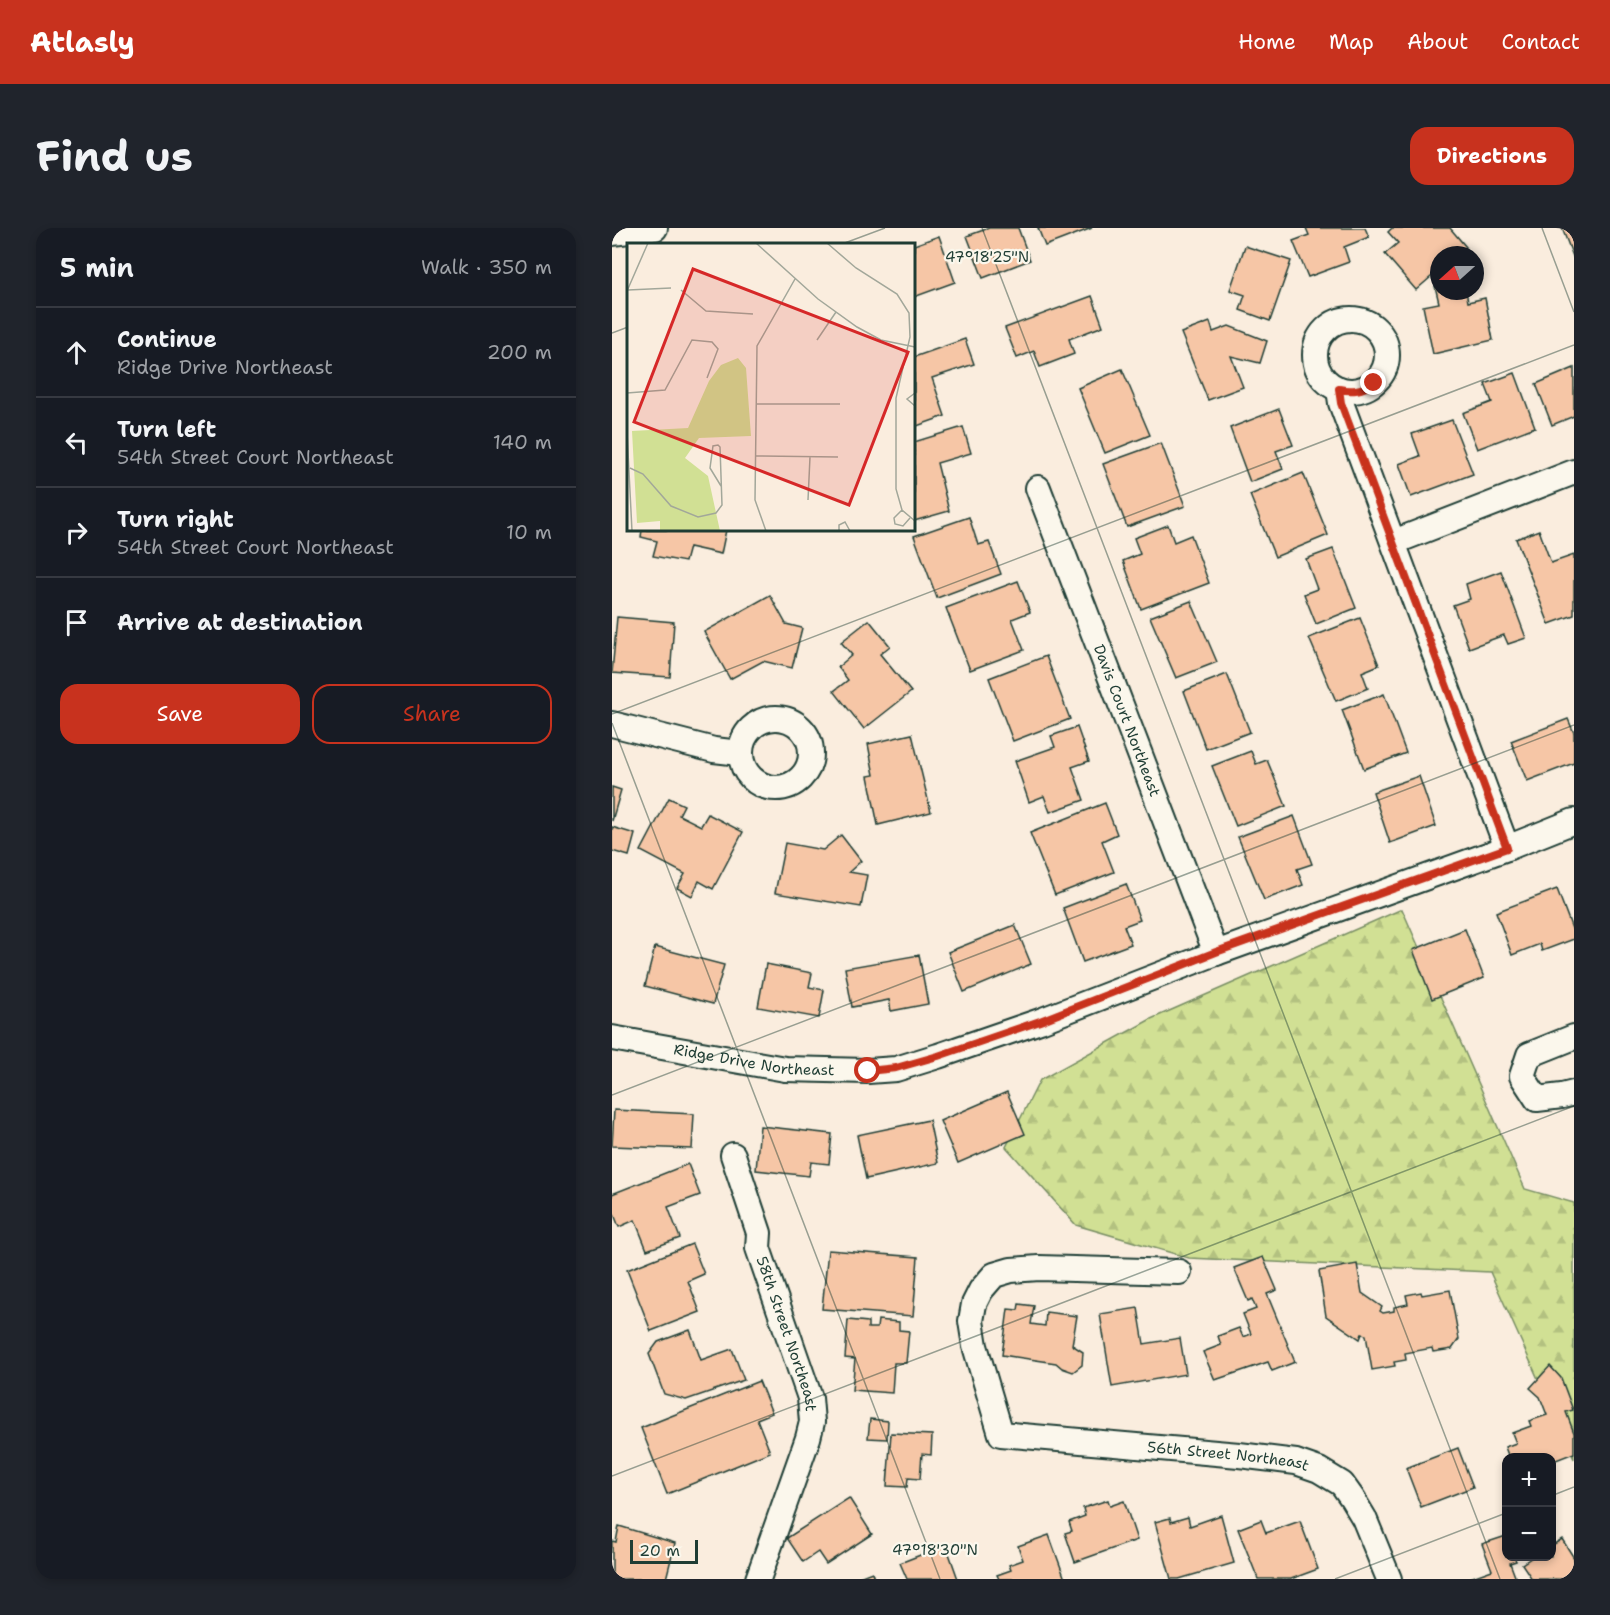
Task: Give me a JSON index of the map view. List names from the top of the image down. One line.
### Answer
{"streets":{"street":["Davis Court Northeast","Ridge Drive Northeast","58th Street Northeast","56th Street Northeast"]},"crossings":[["Davis Court Northeast","Ridge Drive Northeast"]],"scale_bar":"20 m","north":"left","page":{"header":"Atlasly","nav":["Home","Map","About","Contact"],"buttons":["Directions",["Save","Share"]],"title":"Find us","heading":["5 min","Walk · 350 m"],"list":[["Continue","Ridge Drive Northeast","200 m"],["Turn left","54th Street Court Northeast","140 m"],["Turn right","54th Street Court Northeast","10 m"],"Arrive at destination"],"map_buttons":["+","−"],"scale":"20 m"},"coordinates":["47°18'25\"N","47°18'30\"N"]}
